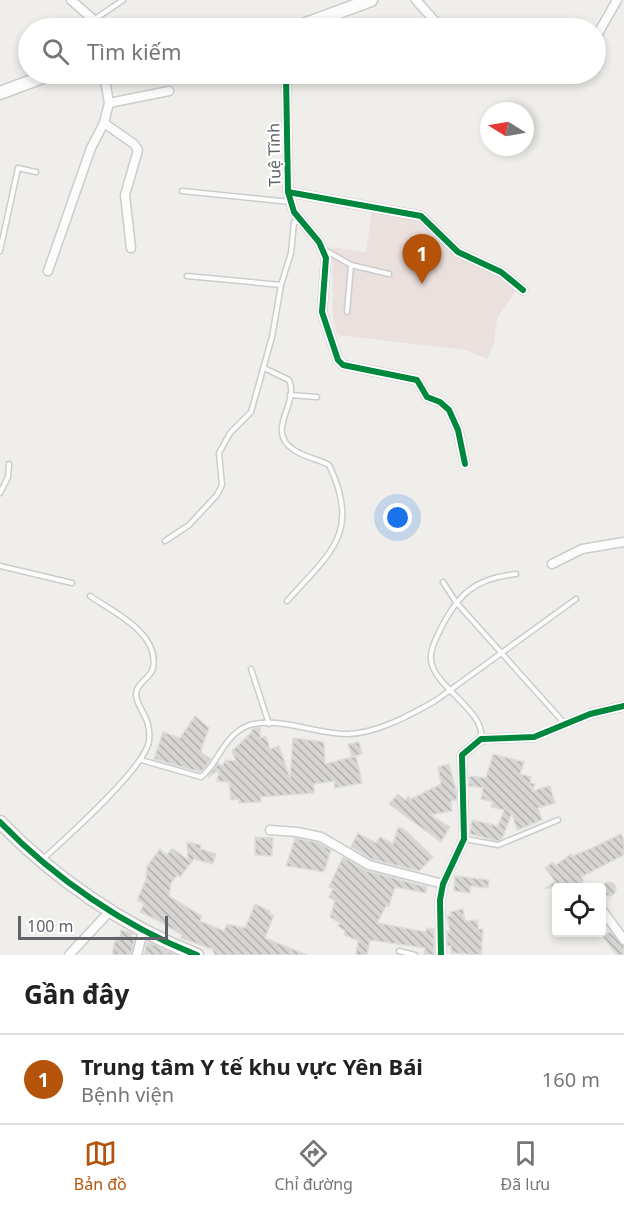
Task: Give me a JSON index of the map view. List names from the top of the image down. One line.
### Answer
{"streets":{"street":["Tuệ Tĩnh"]},"scale_bar":"100 m","north":"left","page":{"search":"Tìm kiếm","pins":"1","scale":"100 m","heading":"Gần đây","list":[{"mark":"1","name":"Trung tâm Y tế khu vực Yên Bái","note":"Bệnh viện","value":"160 m"}],"nav":["Bản đồ","Chỉ đường","Đã lưu"]}}
